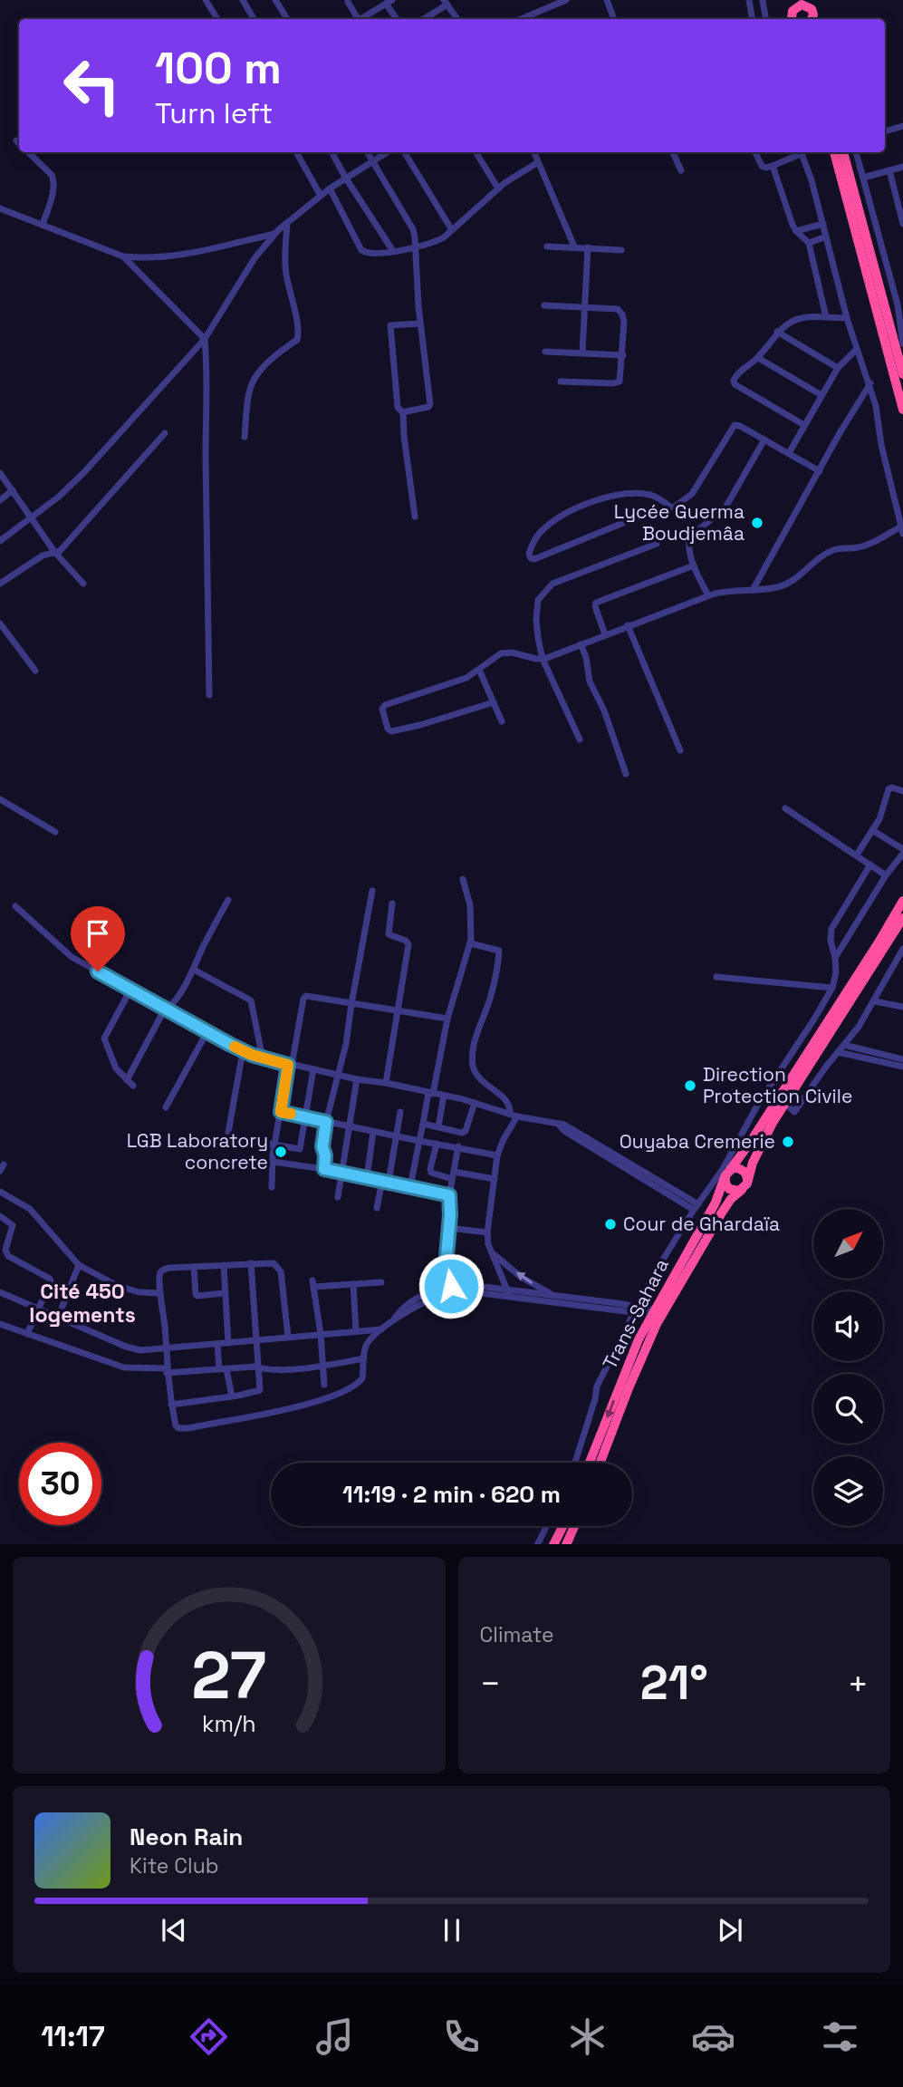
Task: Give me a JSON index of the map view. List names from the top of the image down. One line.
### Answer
{"streets":{"highway":["Trans-Sahara"]},"districts":["Cité 450 logements"],"places":["Lycée Guerma Boudjemâa","Direction Protection Civile","Ouyaba Cremerie","LGB Laboratory concrete","Cour de Ghardaïa"],"north":"top right","page":{"turn":["100 m","Turn left"],"limit":"30","trip":"11:19 · 2 min · 620 m","tile":"Climate","heat":["−","21°","+"],"song":["Neon Rain","Kite Club"],"tabs":"11:17","gauge":["27","km/h"]}}
